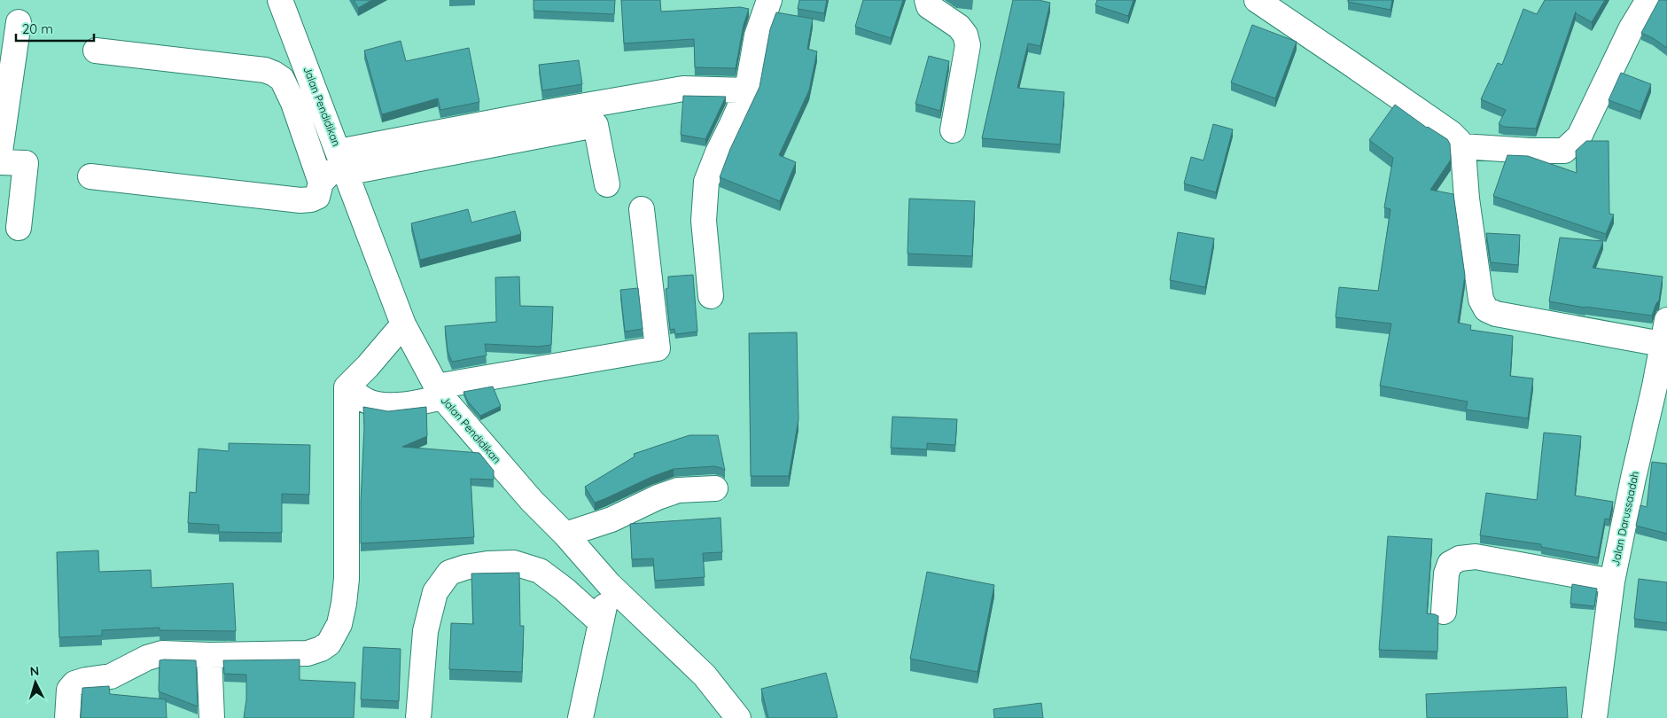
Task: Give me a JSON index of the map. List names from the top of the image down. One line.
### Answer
{"streets":{"street":["Jalan Pendidikan","Jalan Darussaadah"]},"scale_bar":"20 m","north":"top"}
